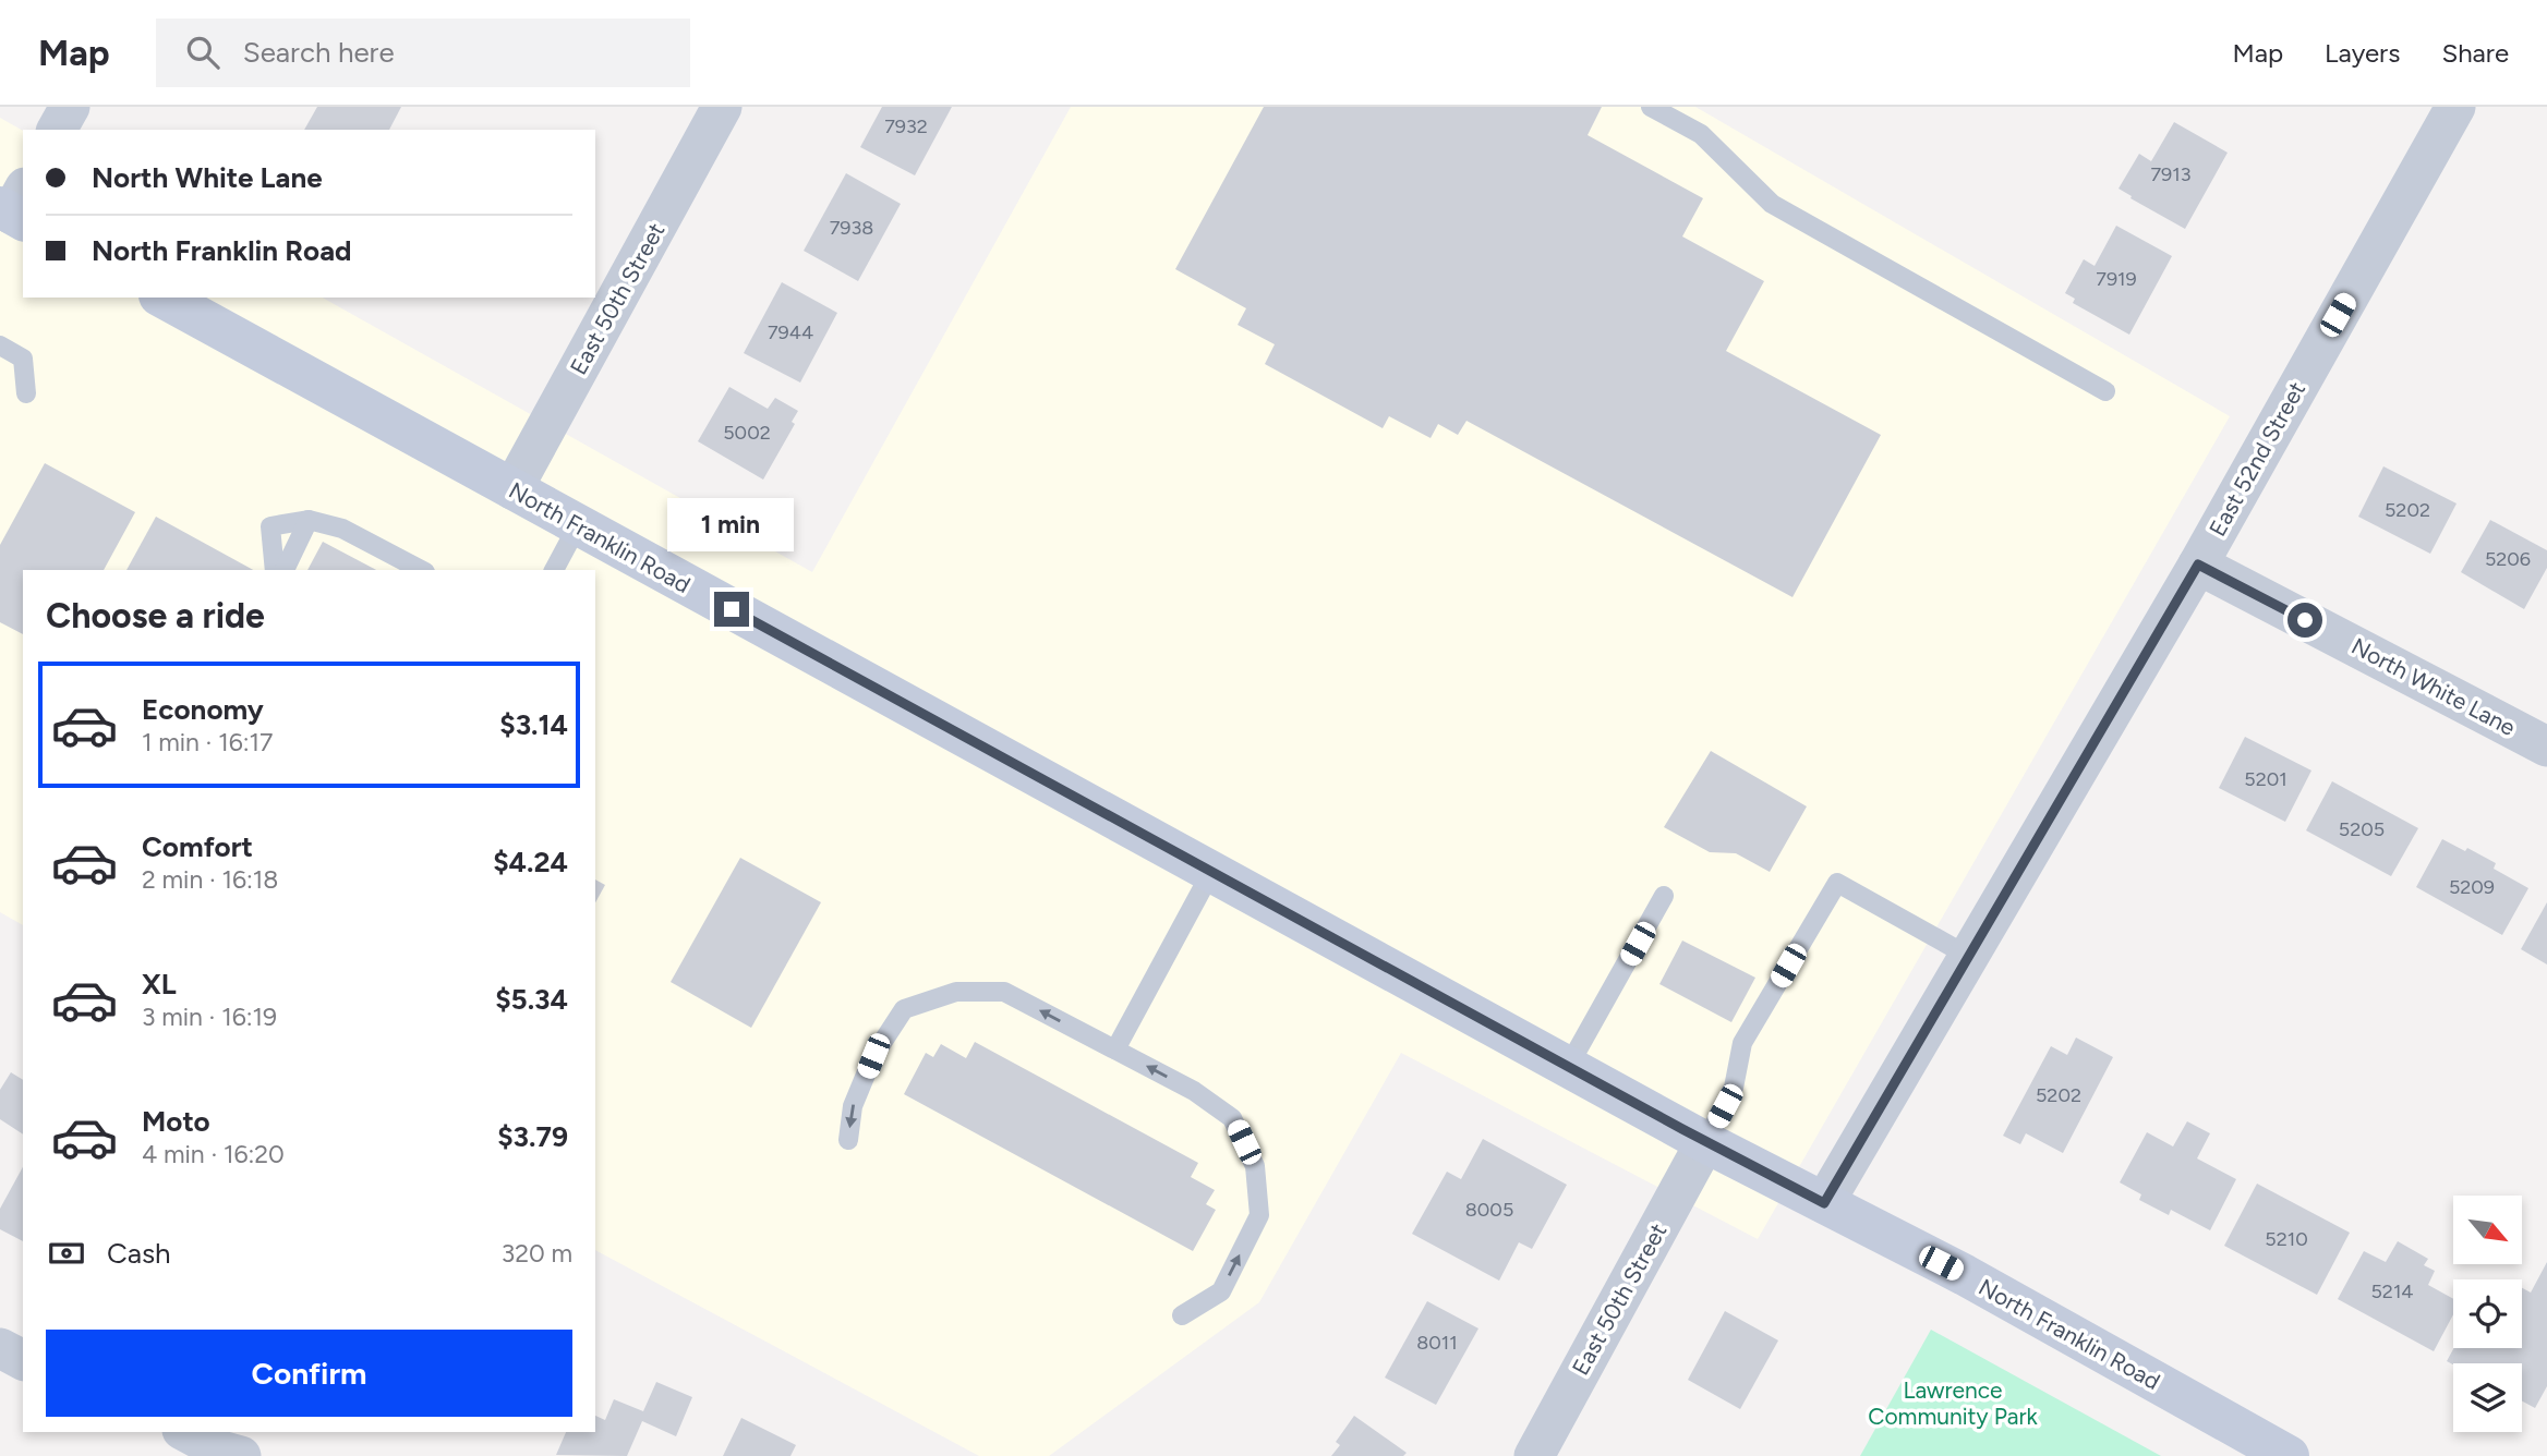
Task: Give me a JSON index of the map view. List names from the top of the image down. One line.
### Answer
{"streets":{"main road":["North Franklin Road"],"street":["East 50th Street","East 52nd Street","North White Lane"]},"crossings":[["East 50th Street","North Franklin Road"],["East 52nd Street","North Franklin Road"],["East 52nd Street","North White Lane"]],"parks":["Lawrence Community Park"],"house_numbers":["7932","7913","7938","7919","7944","5002","5202","5206","5201","5205","5209","5202","8005","5210","5214","8011"],"north":"bottom right","page":{"header":"Map","search":"Search here","nav":["Map","Layers","Share"],"banner":["North White Lane","North Franklin Road"],"bubble":"1 min","heading":"Choose a ride","list":[{"name":"Economy","note":"1 min · 16:17","value":"$3.14"},{"name":"Comfort","note":"2 min · 16:18","value":"$4.24"},{"name":"XL","note":"3 min · 16:19","value":"$5.34"},{"name":"Moto","note":"4 min · 16:20","value":"$3.79"}],"pay":["Cash","320 m"],"buttons":"Confirm"}}
